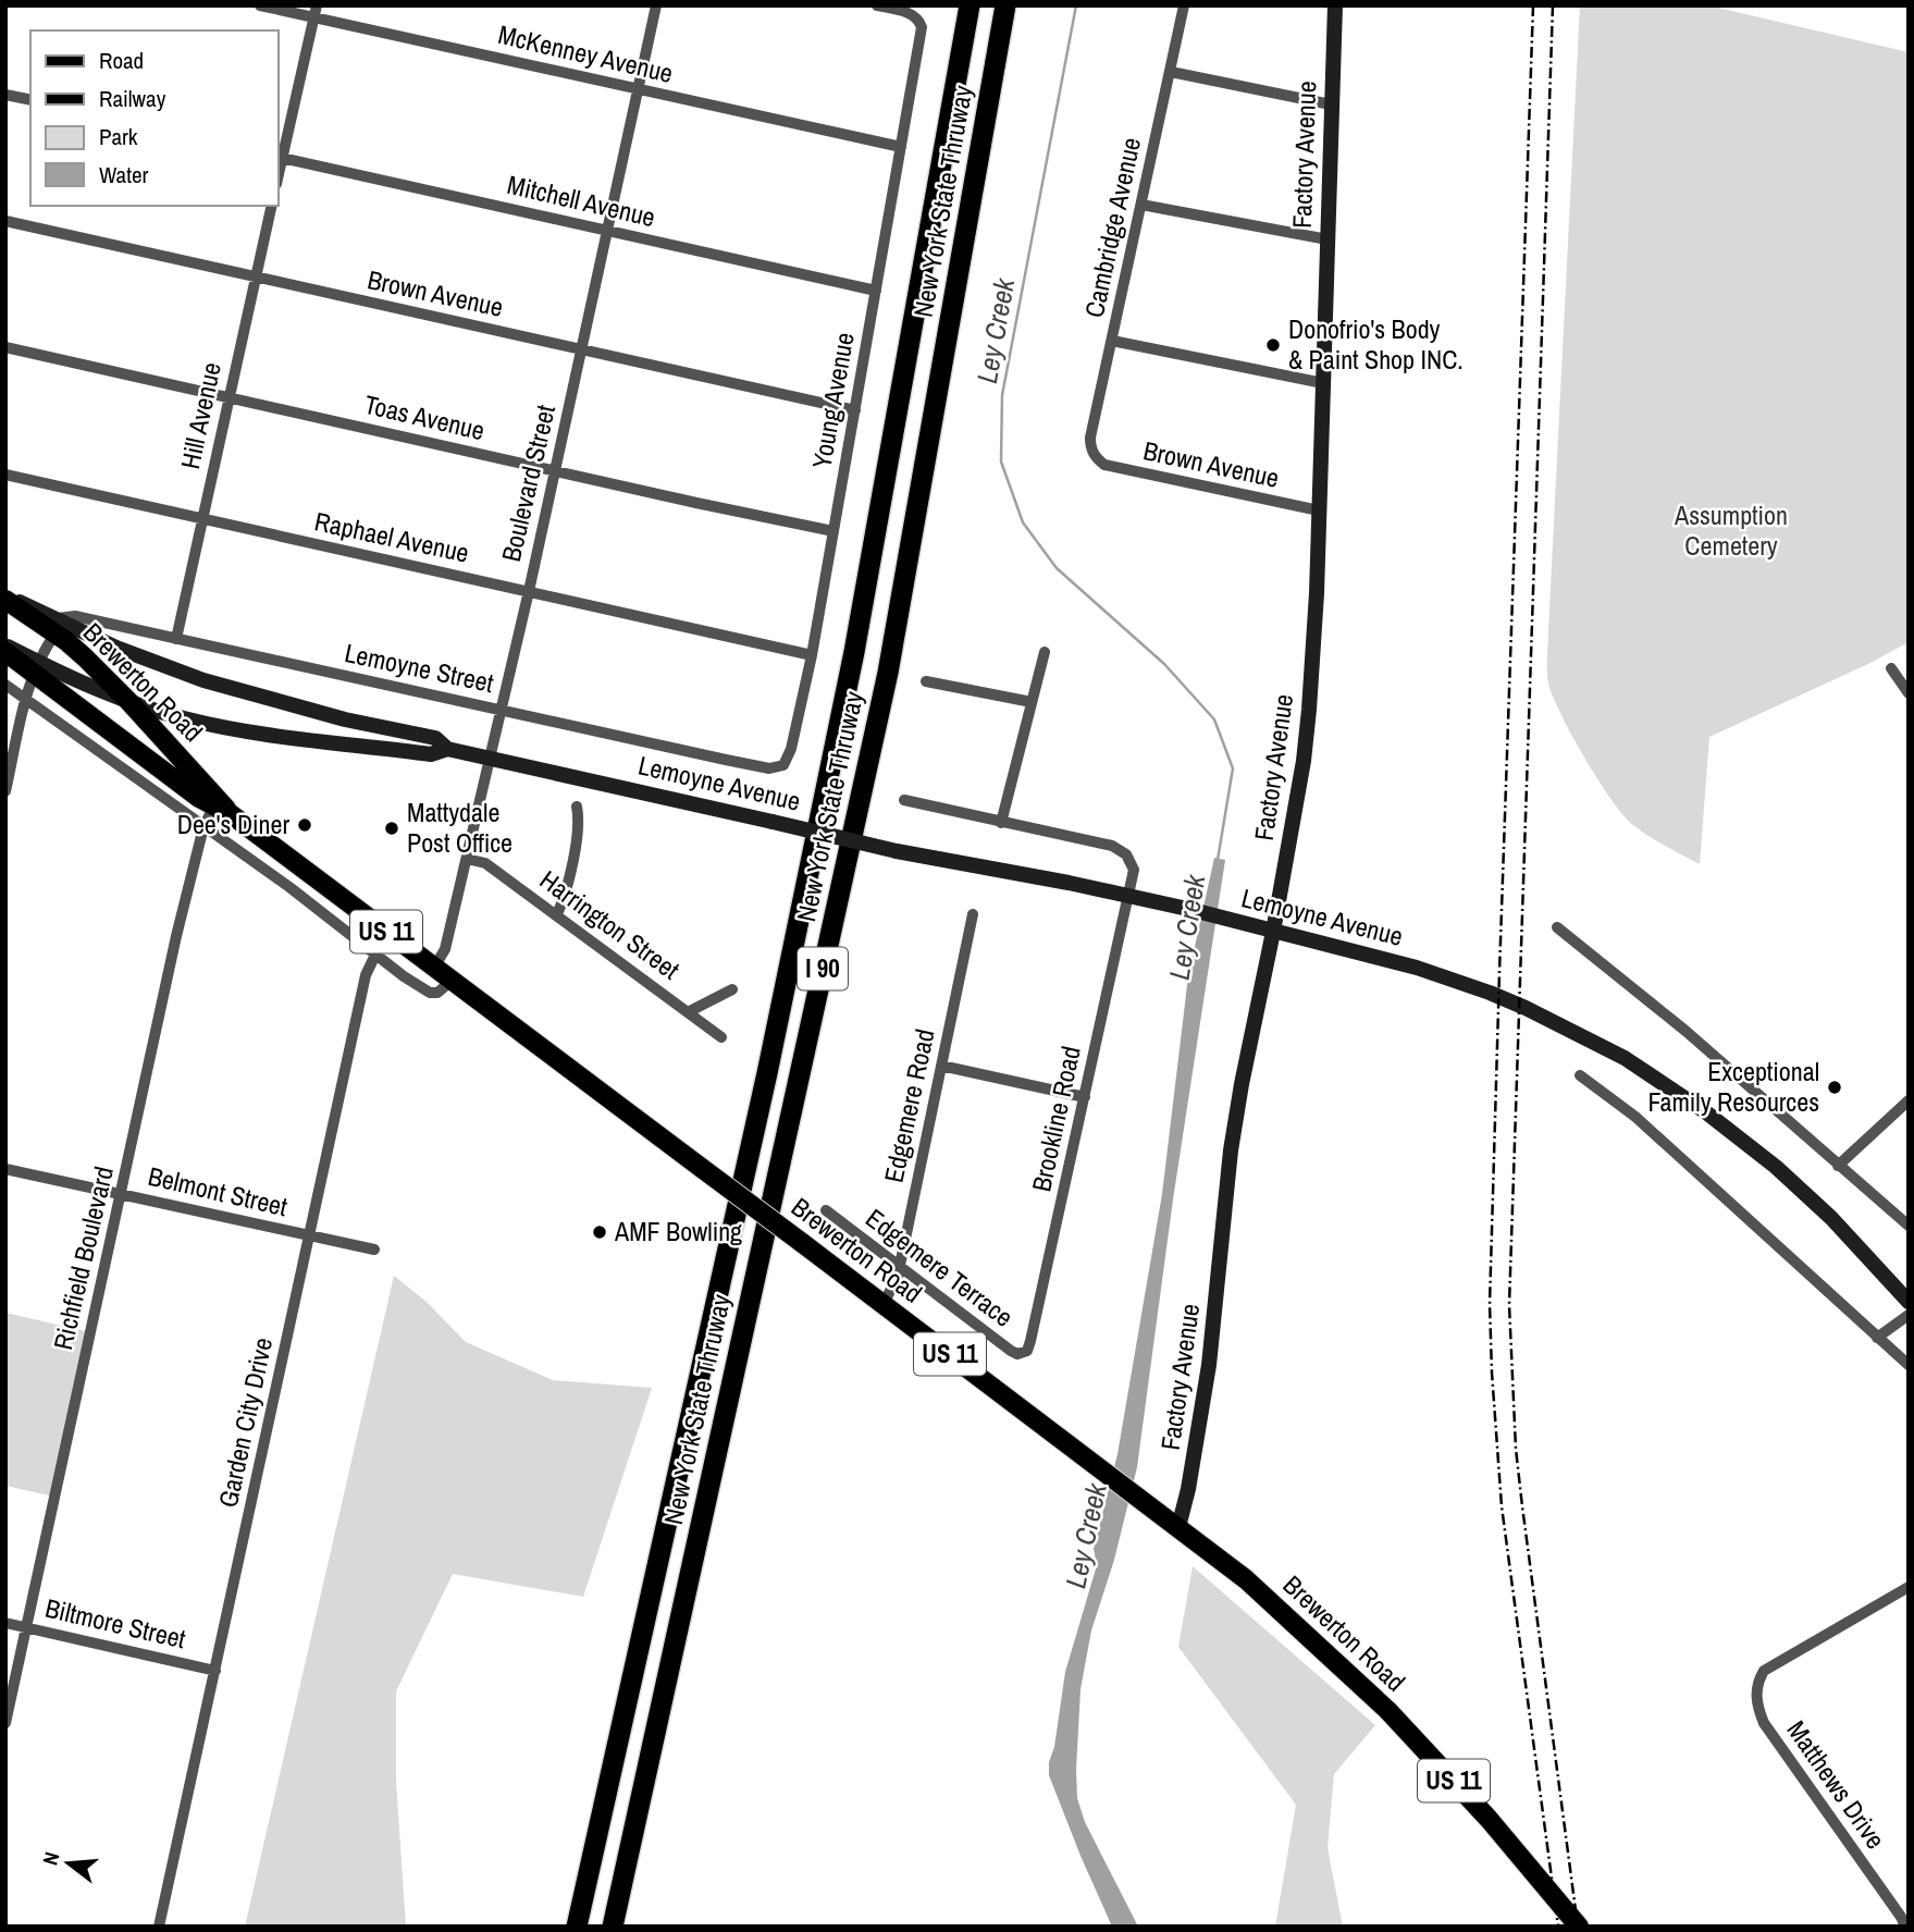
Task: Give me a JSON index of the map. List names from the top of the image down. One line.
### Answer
{"streets":{"highway":["New York State Thruway","I 90"],"main road":["Brewerton Road","US 11"],"street":["McKenney Avenue","Factory Avenue","Mitchell Avenue","Cambridge Avenue","Brown Avenue","Young Avenue","Hill Avenue","Toas Avenue","Boulevard Street","Raphael Avenue","Lemoyne Street","Lemoyne Avenue","Harrington Street","Edgemere Road","Brookline Road","Belmont Street","Richfield Boulevard","Edgemere Terrace","Garden City Drive","Biltmore Street","Matthews Drive"]},"crossings":[["McKenney Avenue","Young Avenue"],["McKenney Avenue","Boulevard Street"],["Factory Avenue","Brown Avenue"],["Factory Avenue","Brewerton Road"],["Factory Avenue","Lemoyne Avenue"],["Mitchell Avenue","Young Avenue"],["Mitchell Avenue","Boulevard Street"],["Cambridge Avenue","Brown Avenue"],["Brown Avenue","Young Avenue"],["Brown Avenue","Hill Avenue"],["Brown Avenue","Boulevard Street"],["Young Avenue","Toas Avenue"],["Young Avenue","Raphael Avenue"],["Young Avenue","Lemoyne Street"],["Hill Avenue","Toas Avenue"],["Hill Avenue","Raphael Avenue"],["Hill Avenue","Lemoyne Street"],["Toas Avenue","Boulevard Street"],["Boulevard Street","Raphael Avenue"],["Boulevard Street","Lemoyne Street"],["Boulevard Street","Brewerton Road"],["Boulevard Street","Lemoyne Avenue"],["Boulevard Street","Harrington Street"],["Lemoyne Street","Brewerton Road"],["Lemoyne Street","Lemoyne Avenue"],["Brewerton Road","Lemoyne Avenue"],["Brewerton Road","Edgemere Road"],["Brewerton Road","Richfield Boulevard"],["Brewerton Road","Garden City Drive"],["Lemoyne Avenue","Brookline Road"],["Edgemere Road","Edgemere Terrace"],["Brookline Road","Edgemere Terrace"],["Belmont Street","Richfield Boulevard"],["Belmont Street","Garden City Drive"],["Richfield Boulevard","Biltmore Street"],["Garden City Drive","Biltmore Street"]],"water":["Ley Creek"],"parks":["Assumption Cemetery"],"places":["Donofrio's Body & Paint Shop INC.","Dee's Diner","Mattydale Post Office","Exceptional Family Resources","AMF Bowling"],"legend":["Road","Railway","Park","Water"],"north":"left"}
